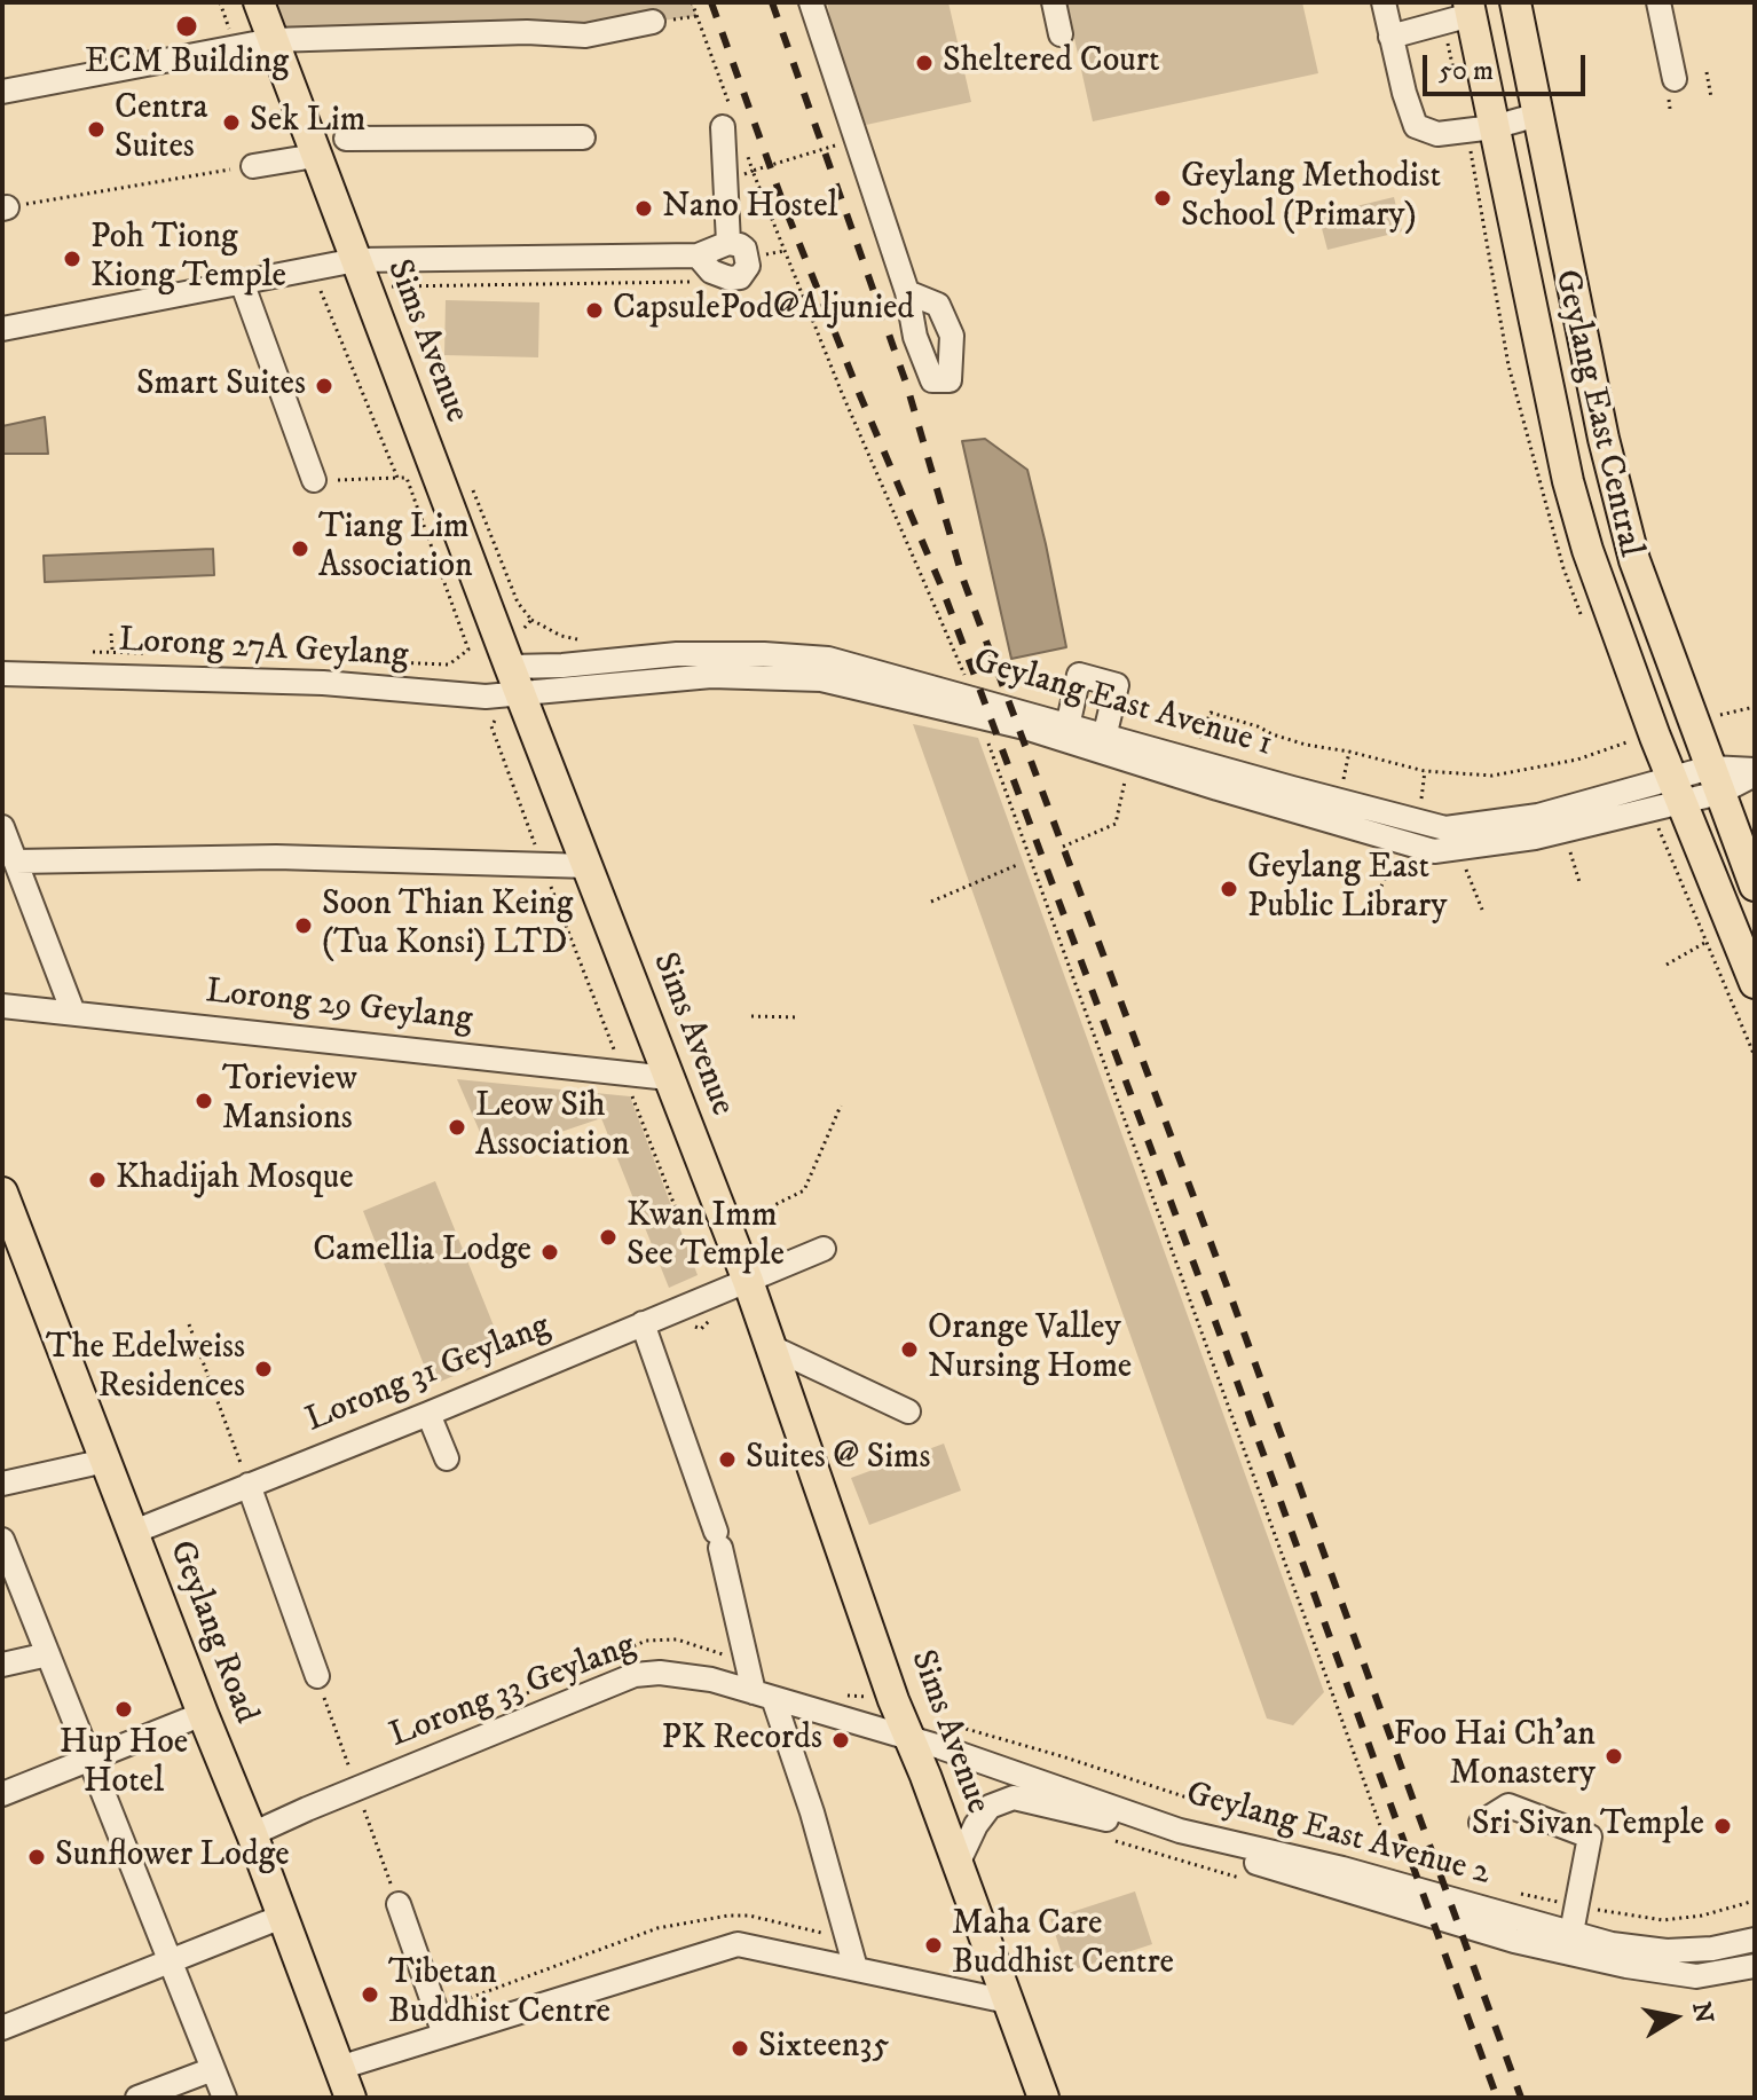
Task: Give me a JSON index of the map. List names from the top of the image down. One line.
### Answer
{"streets":{"main road":["Sims Avenue","Geylang East Central","Geylang Road"],"street":["Lorong 27A Geylang","Geylang East Avenue 1","Lorong 29 Geylang","Lorong 31 Geylang","Lorong 33 Geylang","Geylang East Avenue 2"]},"crossings":[["Sims Avenue","Lorong 27A Geylang"],["Sims Avenue","Geylang East Avenue 1"],["Sims Avenue","Lorong 29 Geylang"],["Sims Avenue","Lorong 31 Geylang"],["Sims Avenue","Lorong 33 Geylang"],["Sims Avenue","Geylang East Avenue 2"],["Geylang East Central","Geylang East Avenue 1"],["Lorong 27A Geylang","Geylang East Avenue 1"],["Lorong 31 Geylang","Geylang Road"],["Geylang Road","Lorong 33 Geylang"],["Lorong 33 Geylang","Geylang East Avenue 2"]],"places":["ECM Building","Sheltered Court","Sek Lim","Centra Suites","Geylang Methodist School (Primary)","Nano Hostel","Poh Tiong Kiong Temple","CapsulePod@Aljunied","Smart Suites","Tiang Lim Association","Geylang East Public Library","Soon Thian Keing (Tua Konsi) LTD","Torieview Mansions","Leow Sih Association","Khadijah Mosque","Kwan Imm See Temple","Camellia Lodge","Orange Valley Nursing Home","The Edelweiss Residences","Suites @ Sims","Hup Hoe Hotel","PK Records","Foo Hai Ch'an Monastery","Sri Sivan Temple","Sunflower Lodge","Maha Care Buddhist Centre","Tibetan Buddhist Centre","Sixteen35"],"scale_bar":"50 m","north":"right"}
